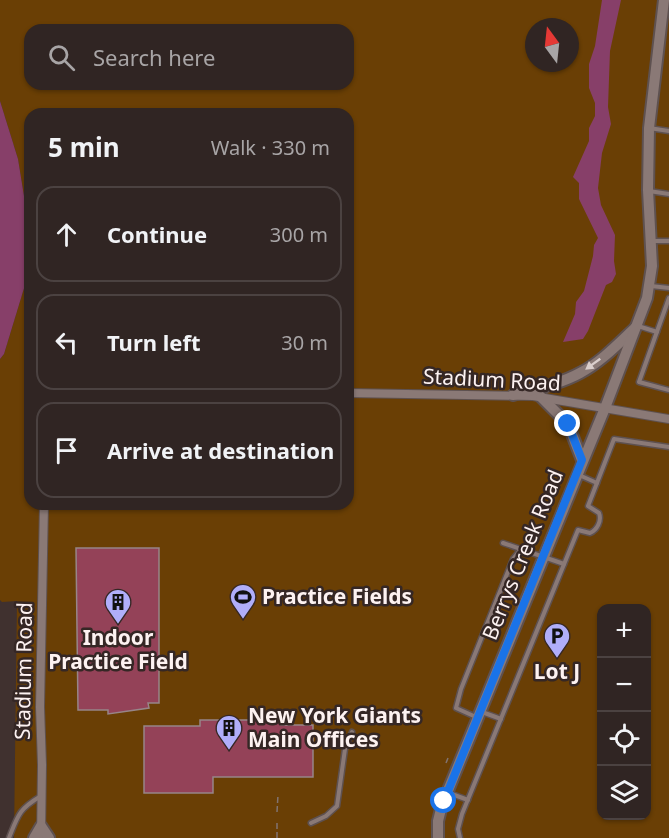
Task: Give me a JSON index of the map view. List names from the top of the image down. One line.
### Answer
{"streets":{"street":["Stadium Road","Berrys Creek Road"]},"crossings":[["Stadium Road","Berrys Creek Road"]],"places":{"sports":["Practice Fields"],"building":["Indoor Practice Field","New York Giants Main Offices"],"parking":["Lot J"]},"north":"top","page":{"search":"Search here","heading":["5 min","Walk · 330 m"],"list":[["Continue","300 m"],["Turn left","30 m"],"Arrive at destination"],"map_buttons":["+","−"]}}
